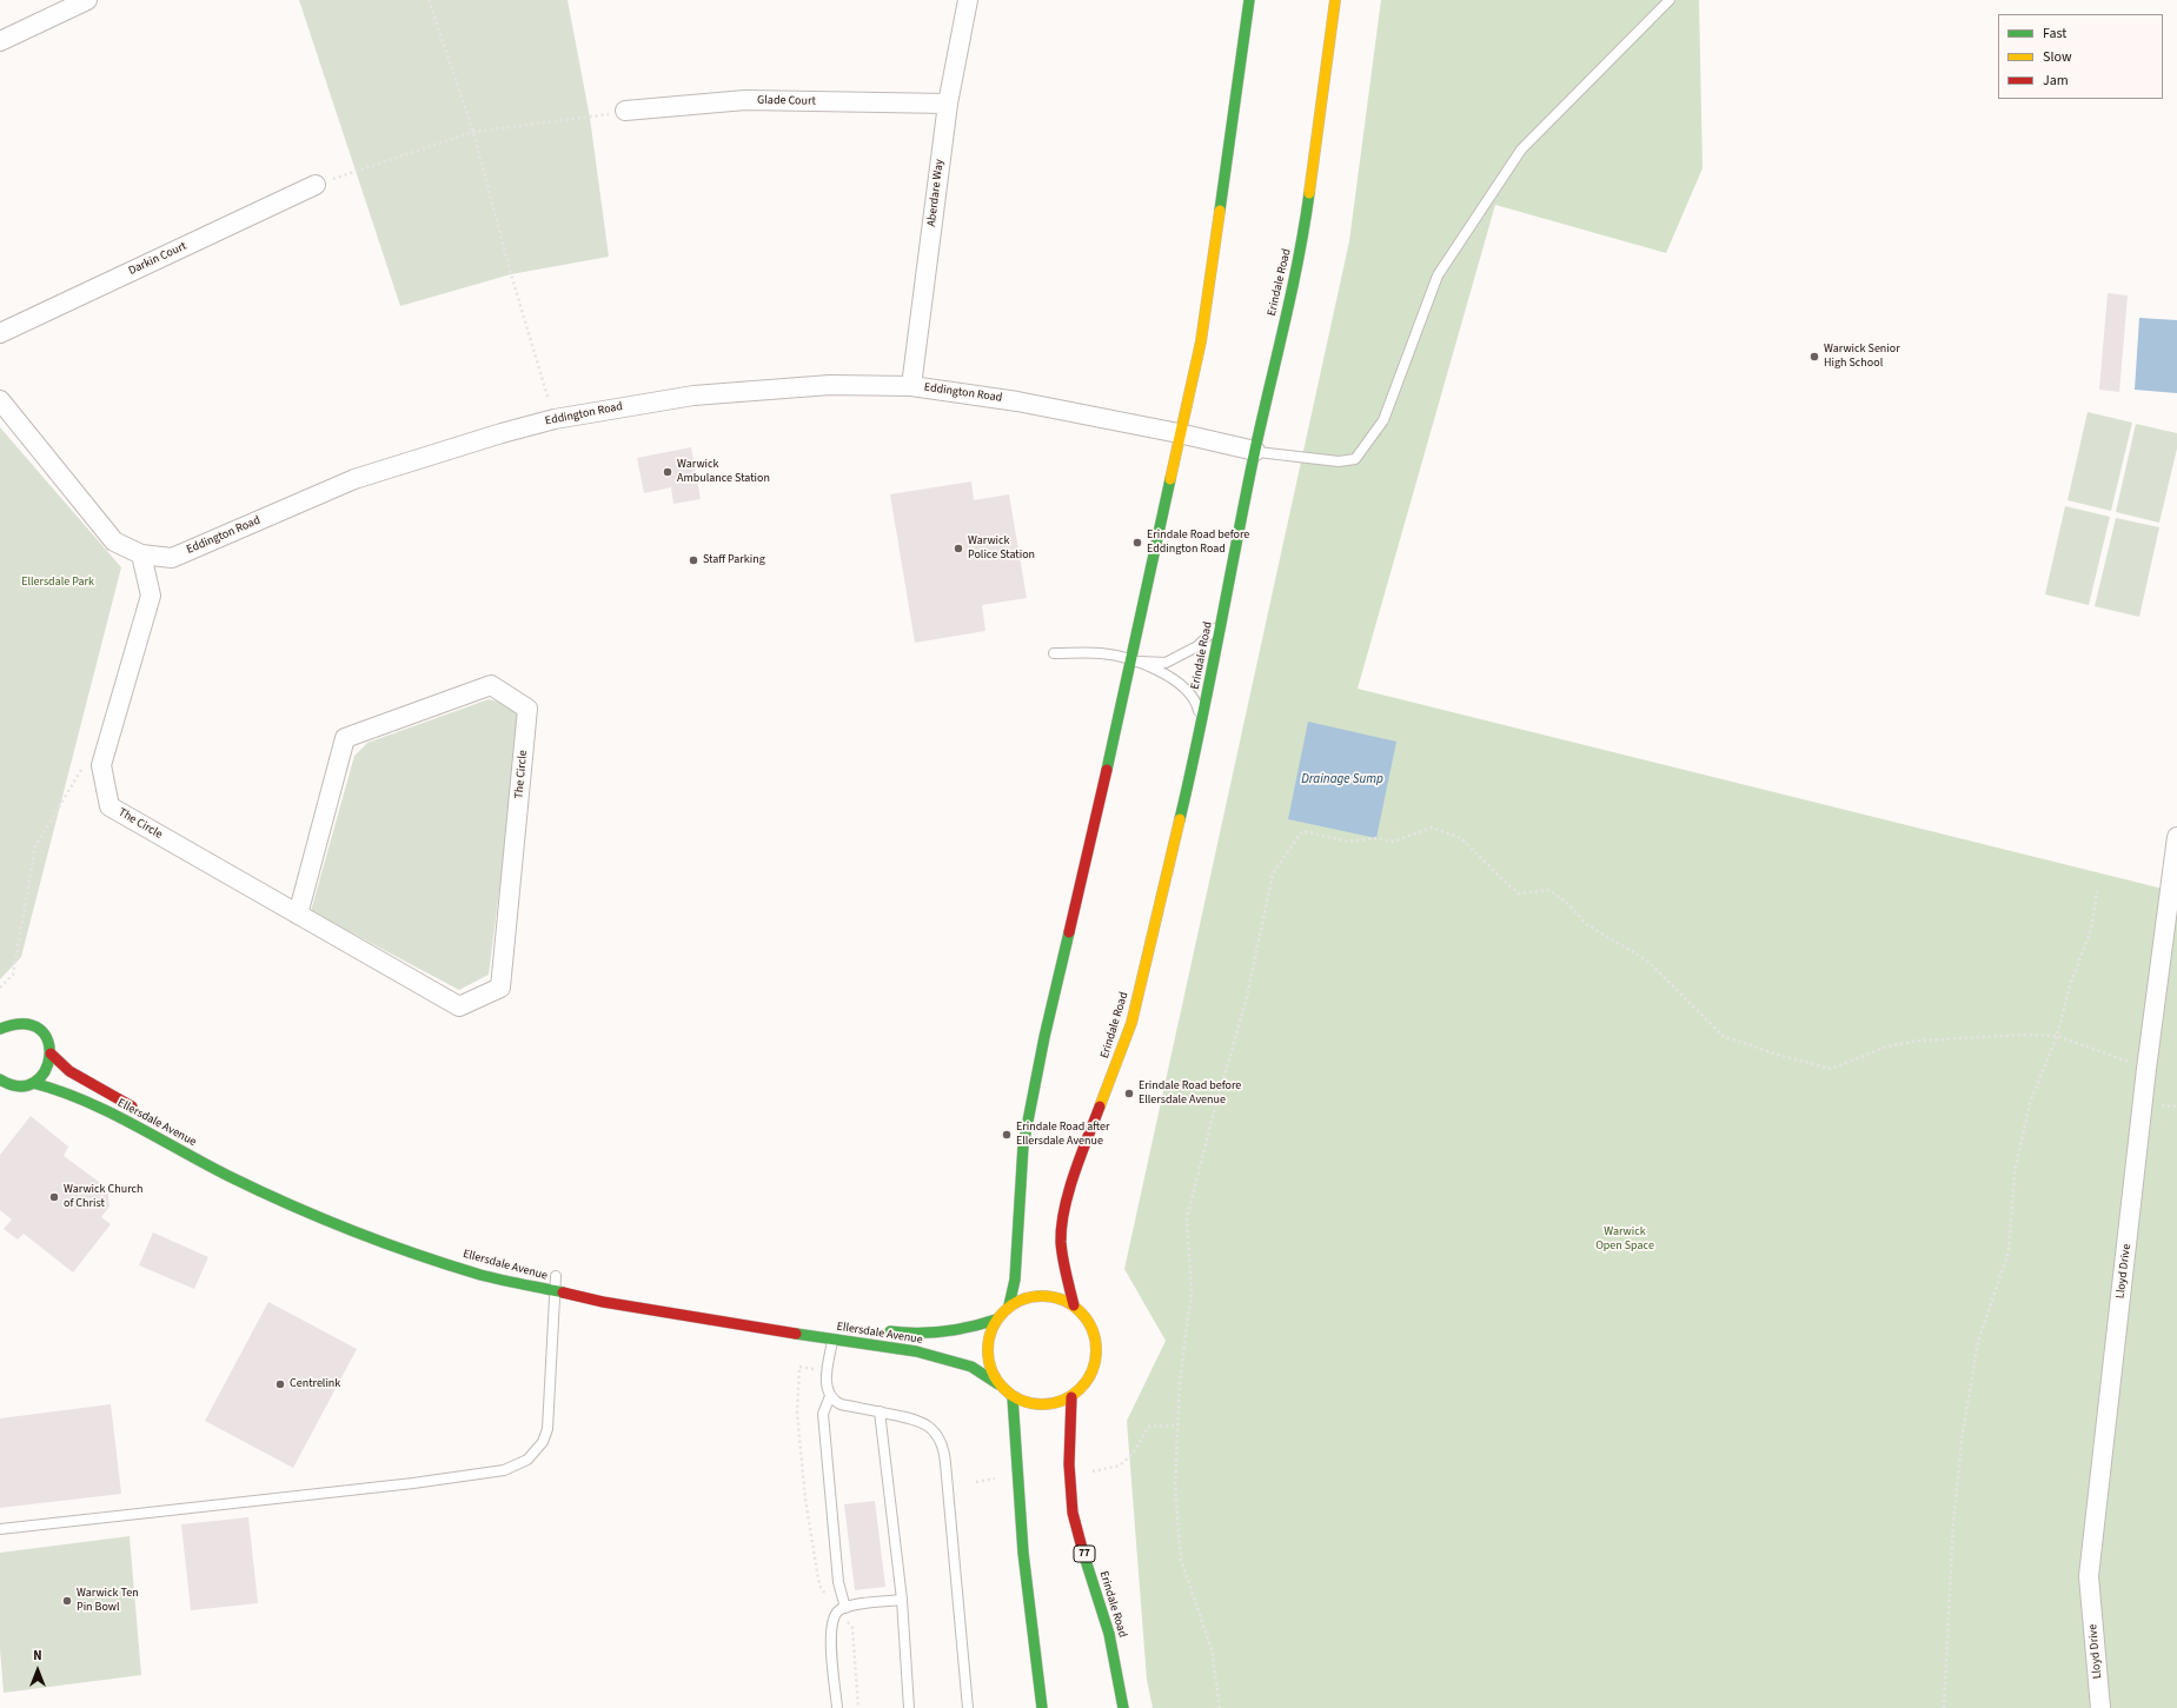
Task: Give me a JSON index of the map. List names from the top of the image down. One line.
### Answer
{"streets":{"main road":["Erindale Road","Ellersdale Avenue","77"],"street":["Glade Court","Aberdare Way","Darkin Court","Eddington Road","The Circle","Lloyd Drive"]},"crossings":[["Glade Court","Aberdare Way"],["Aberdare Way","Eddington Road"],["Erindale Road","Eddington Road"],["Erindale Road","Ellersdale Avenue"],["Eddington Road","The Circle"]],"water":["Drainage Sump"],"parks":["Ellersdale Park","Warwick Open Space"],"places":["Warwick Senior High School","Warwick Ambulance Station","Erindale Road before Eddington Road","Warwick Police Station","Staff Parking","Erindale Road before Ellersdale Avenue","Erindale Road after Ellersdale Avenue","Warwick Church of Christ","Centrelink","Warwick Ten Pin Bowl"],"legend":["Fast","Slow","Jam"],"north":"top"}
